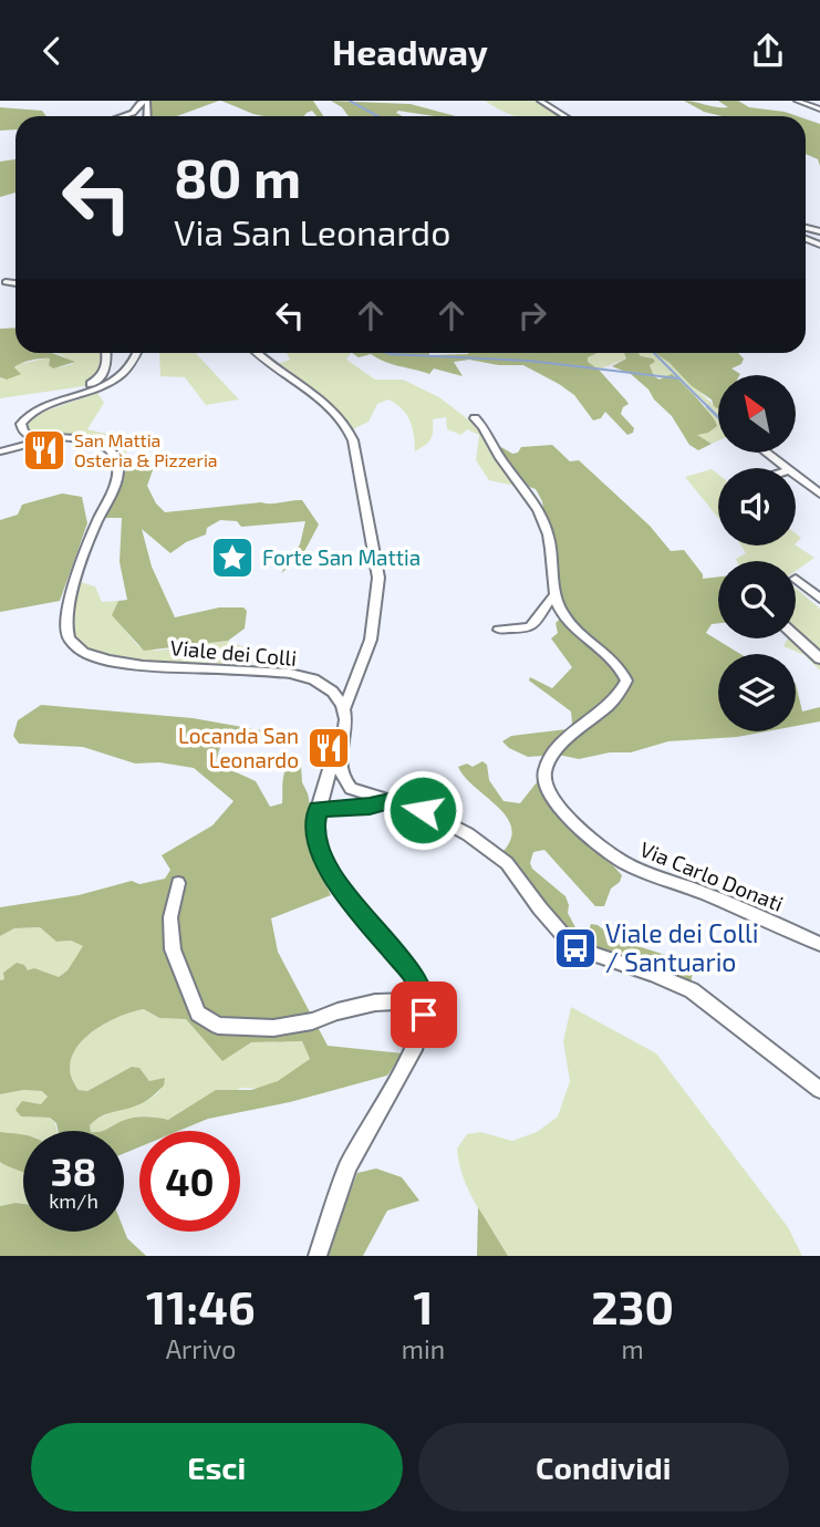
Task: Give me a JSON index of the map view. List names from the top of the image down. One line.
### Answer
{"streets":{"street":["Viale dei Colli","Via Carlo Donati"]},"places":{"restaurant":["San Mattia Osteria & Pizzeria","Locanda San Leonardo"],"place":["Forte San Mattia"],"bus stop":["Viale dei Colli / Santuario"]},"north":"top left","page":{"header":"Headway","turn":["80 m","Via San Leonardo"],"speed":"38 km/h","limit":"40","eta":["11:46","Arrivo","1","min","230","m"],"buttons":["Esci","Condividi"]}}
